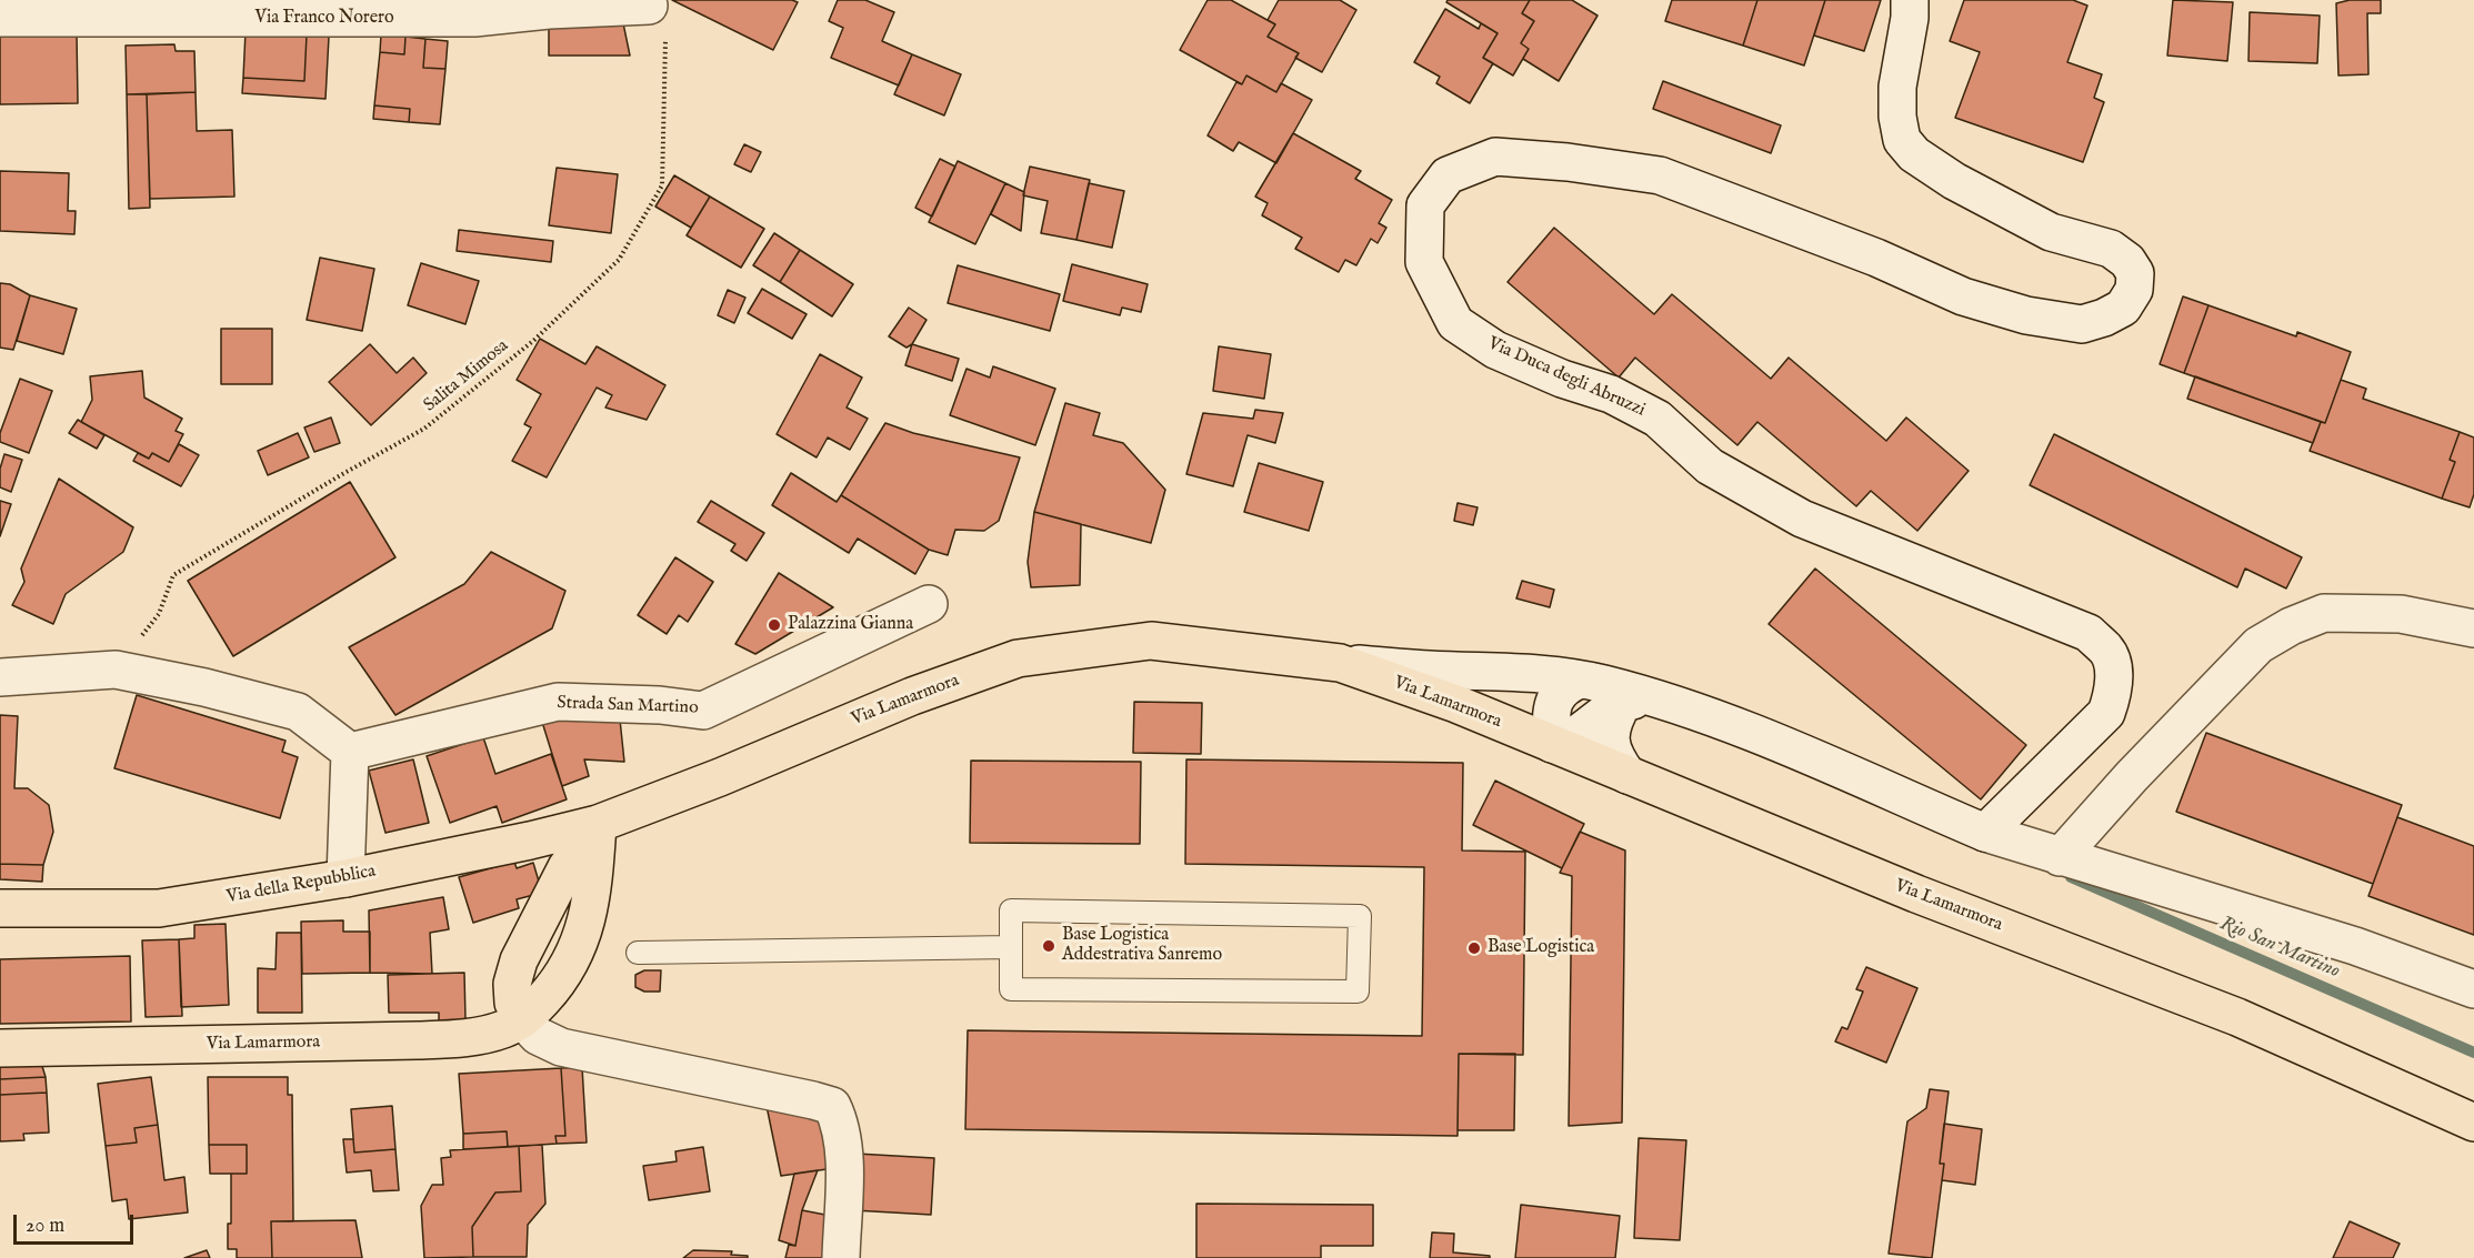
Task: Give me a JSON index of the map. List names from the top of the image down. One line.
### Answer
{"streets":{"main road":["Via Lamarmora","Via della Repubblica"],"street":["Via Franco Norero","Via Duca degli Abruzzi","Strada San Martino"],"path":["Salita Mimosa"]},"crossings":[["Via Franco Norero","Salita Mimosa"],["Via Lamarmora","Via della Repubblica"]],"water":["Rio San Martino"],"places":["Palazzina Gianna","Base Logistica Addestrativa Sanremo","Base Logistica"],"scale_bar":"20 m"}
